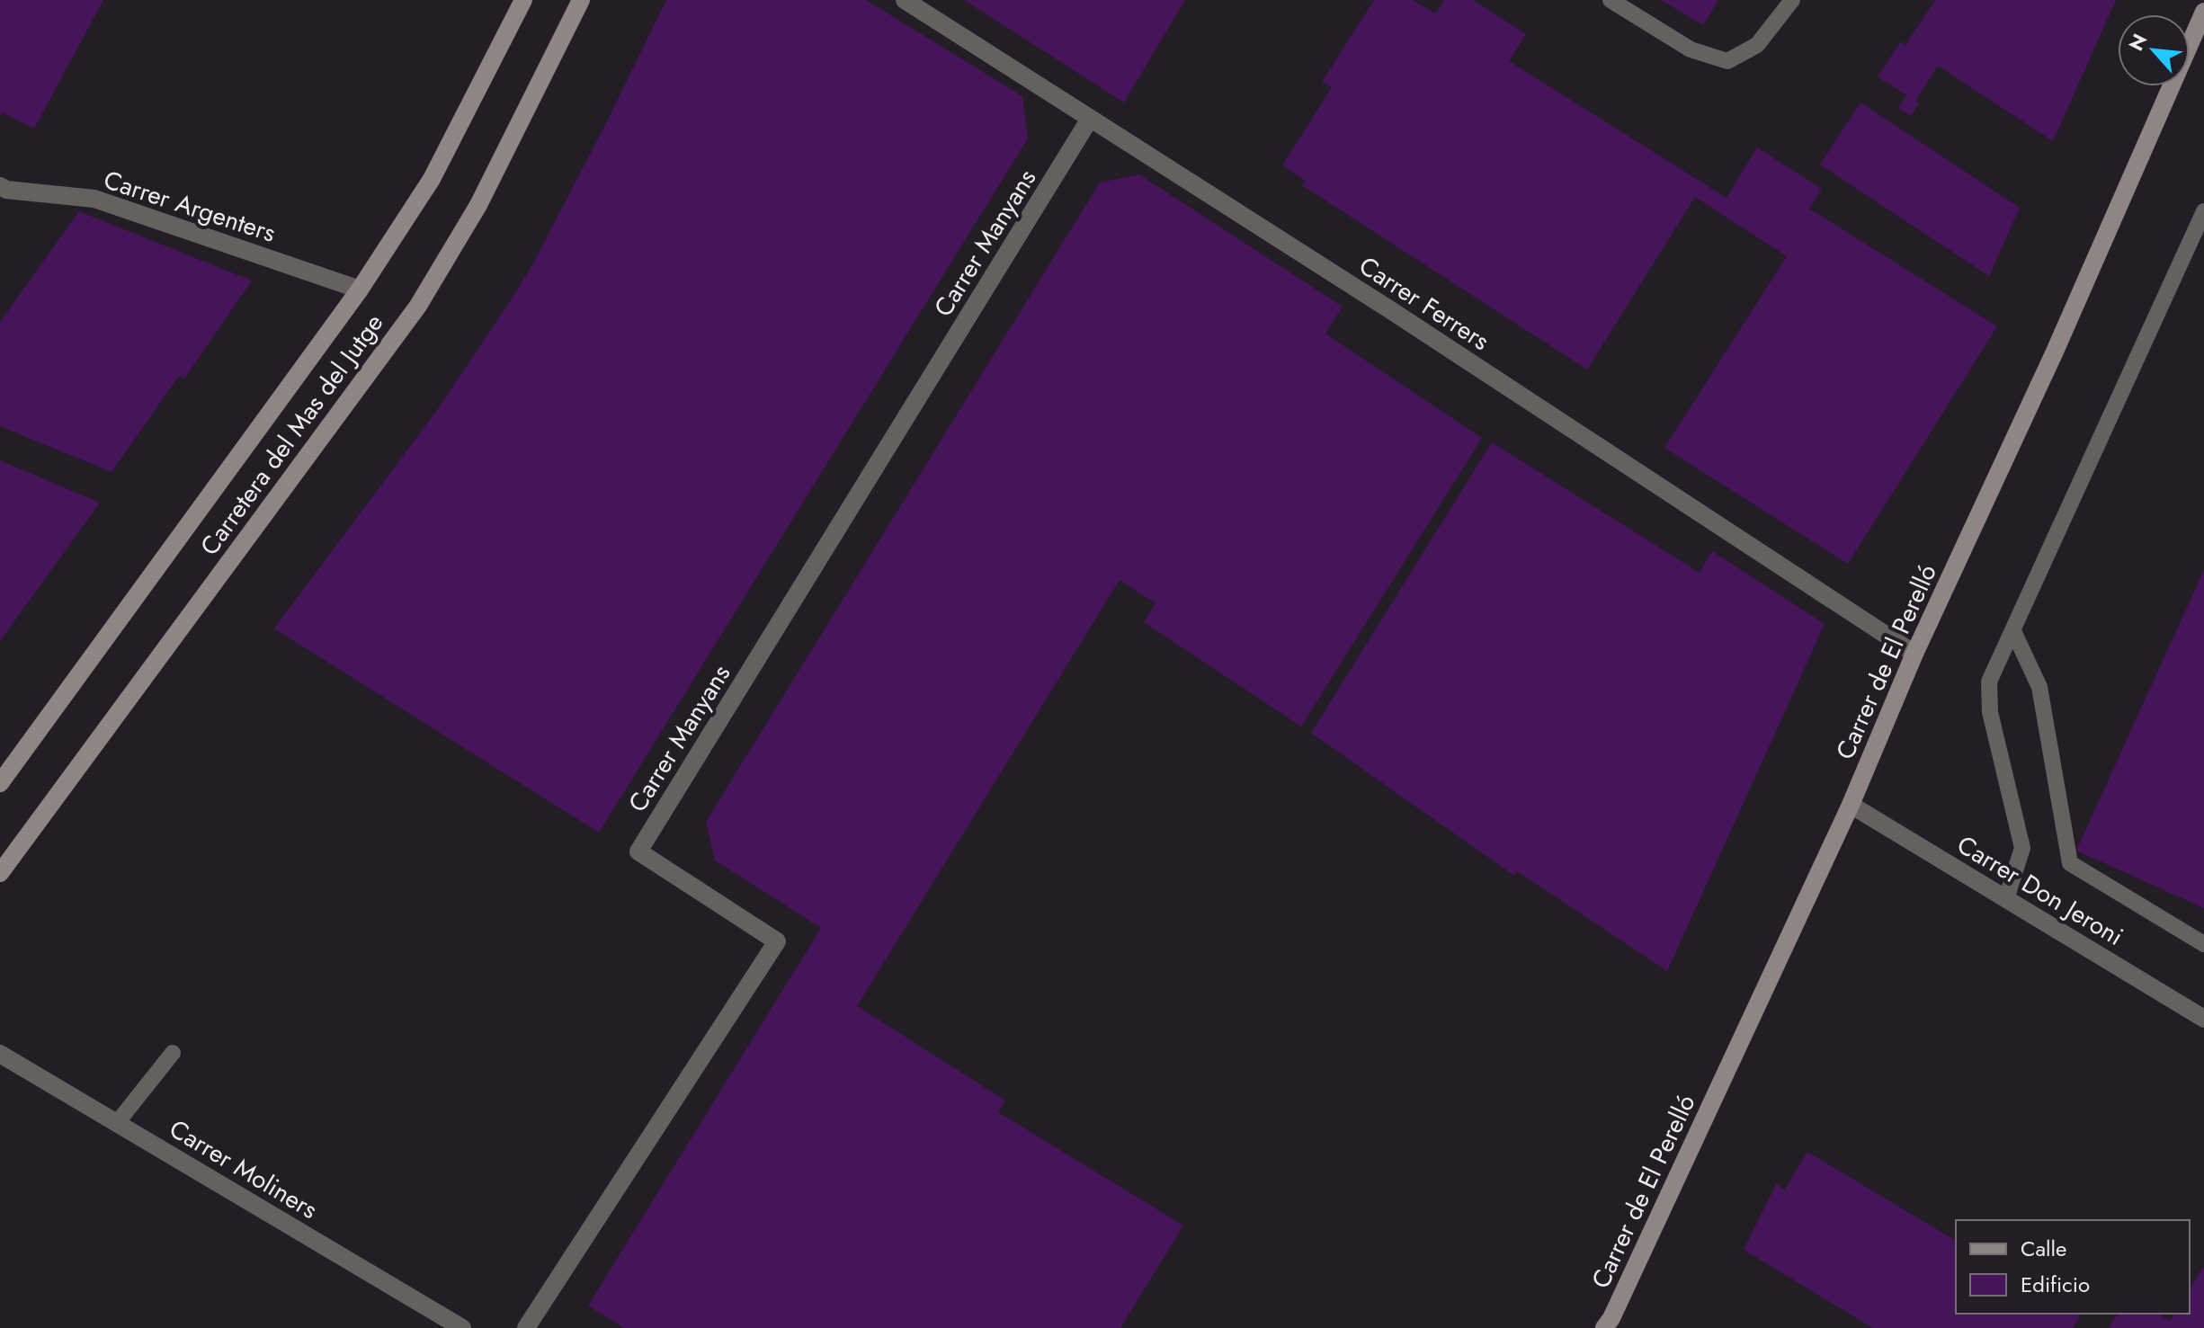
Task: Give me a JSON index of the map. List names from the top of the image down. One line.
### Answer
{"streets":{"street":["Carrer Argenters","Carrer Manyans","Carrer Ferrers","Carretera del Mas del Jutge","Carrer de El Perelló","Carrer Don Jeroni","Carrer Moliners"]},"crossings":[["Carrer Argenters","Carretera del Mas del Jutge"],["Carrer Manyans","Carrer Ferrers"],["Carrer Ferrers","Carrer de El Perelló"],["Carrer de El Perelló","Carrer Don Jeroni"]],"legend":["Calle","Edificio"],"north":"top left"}
